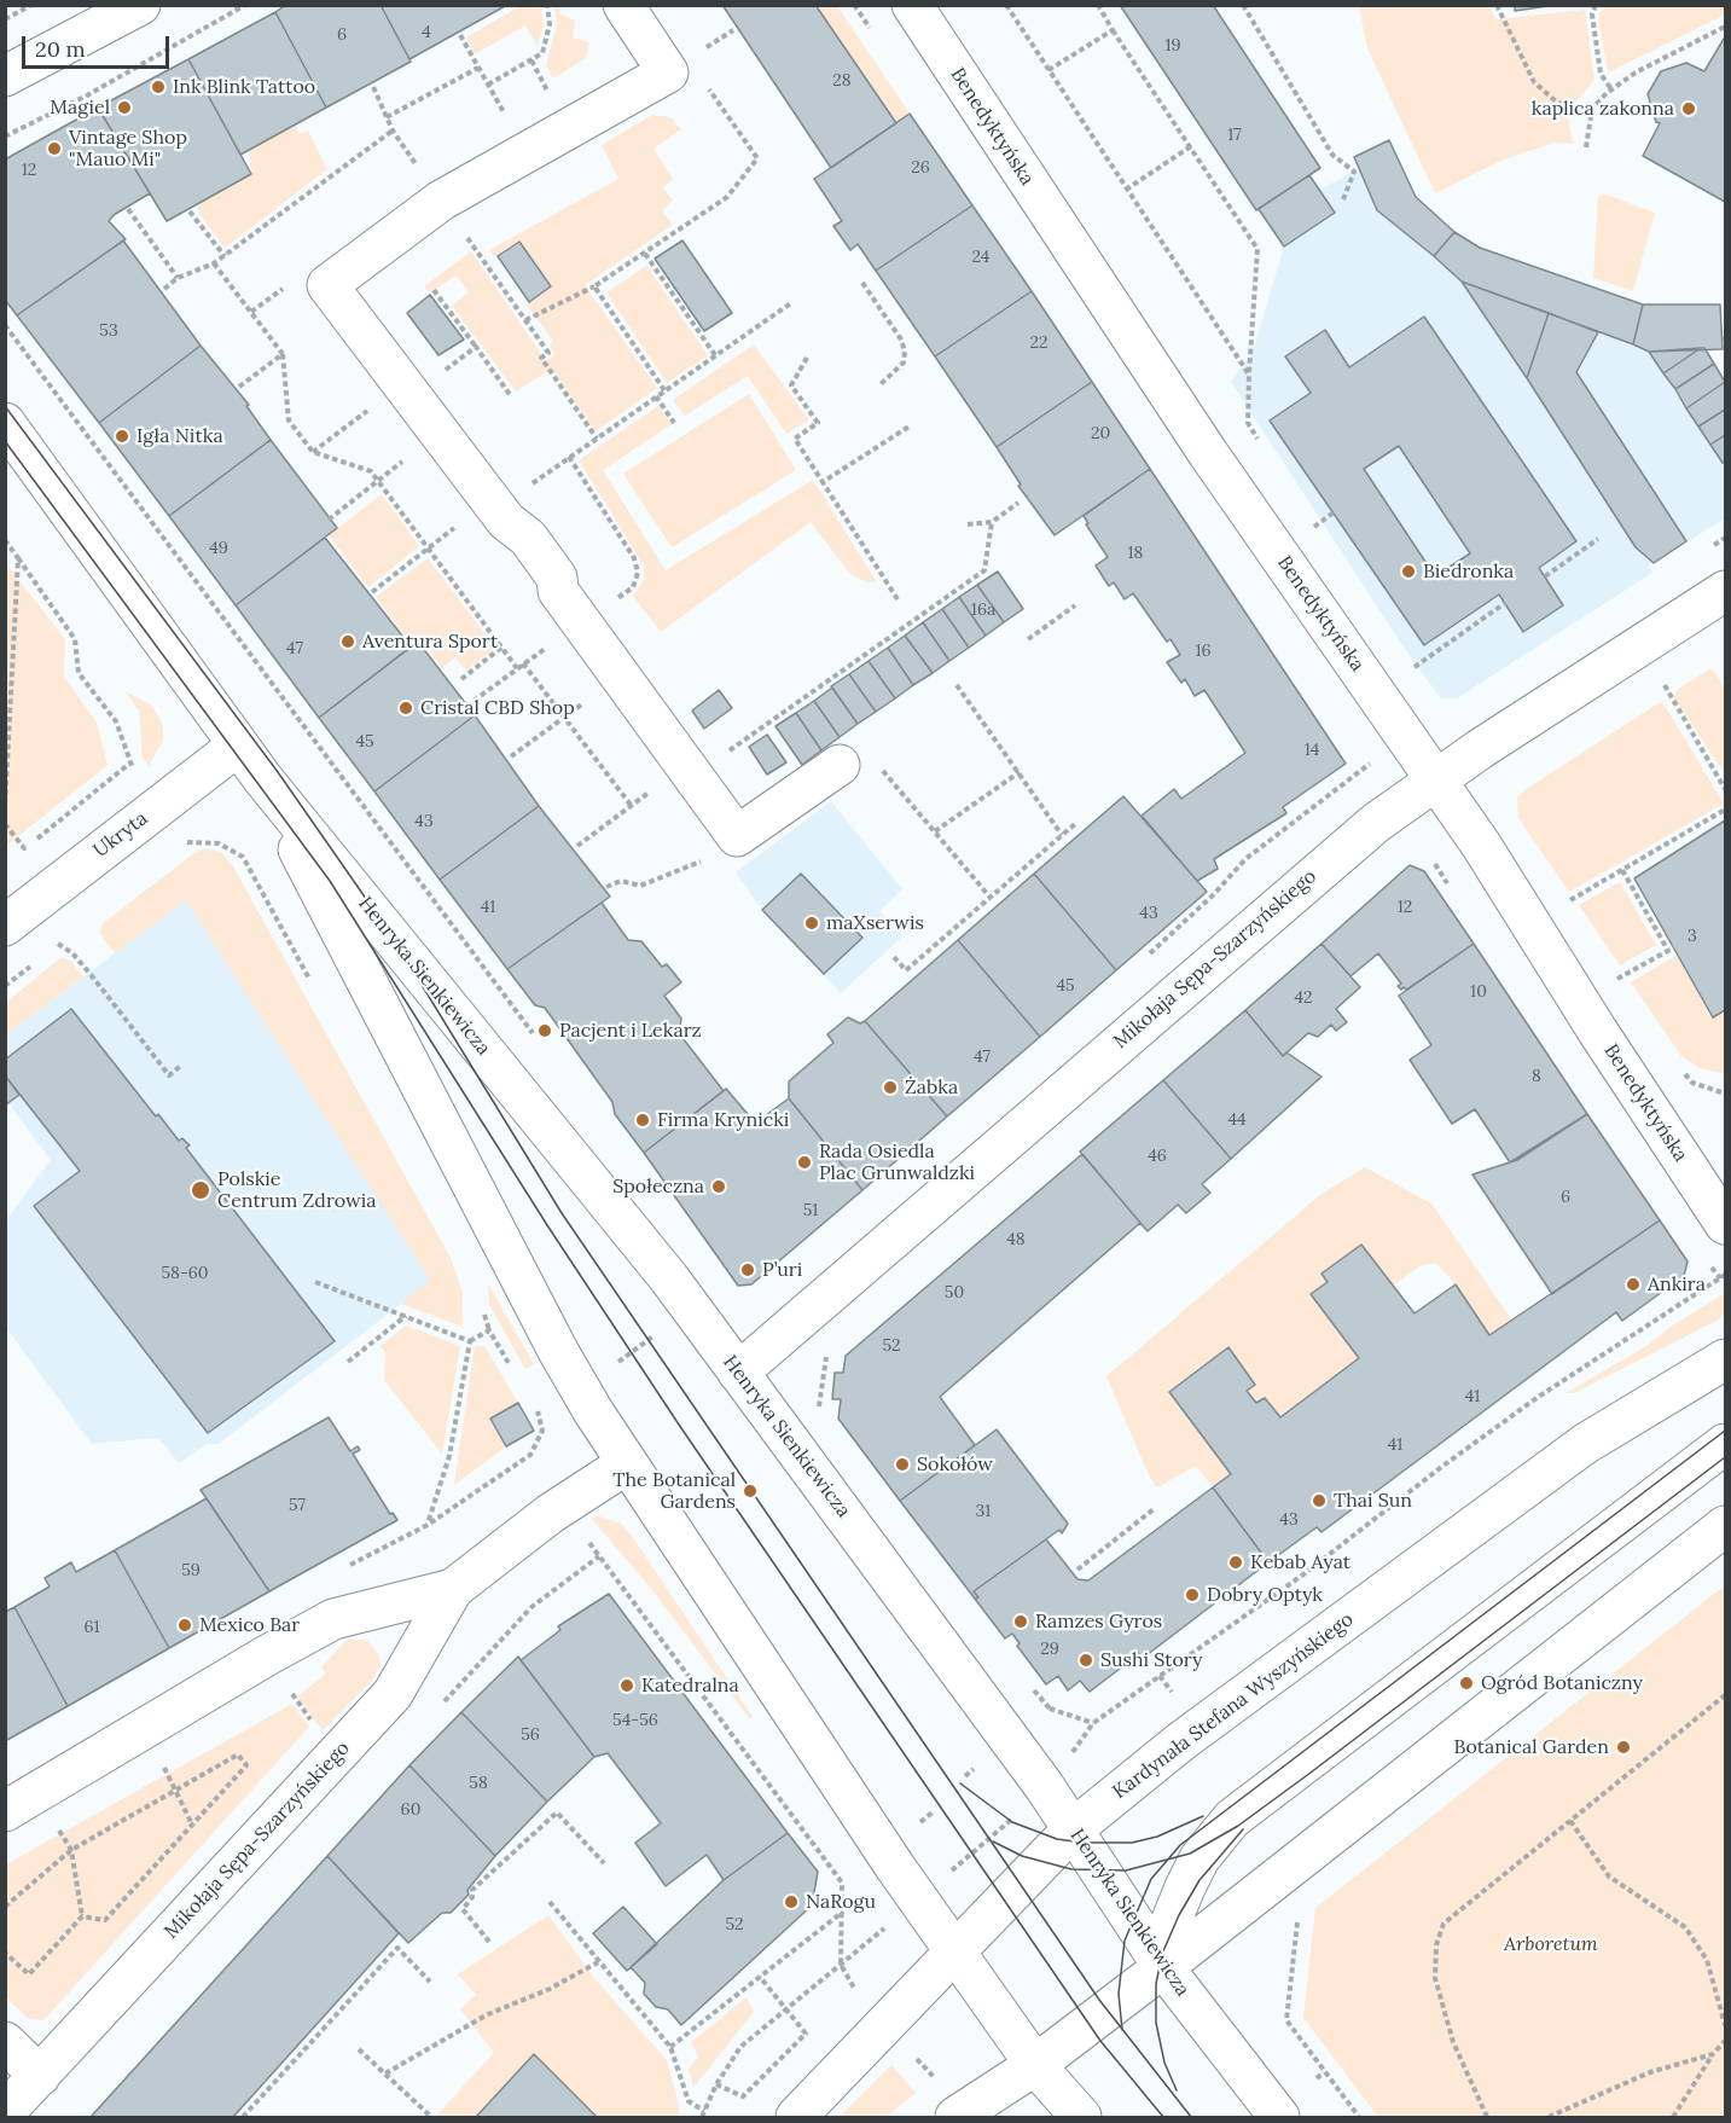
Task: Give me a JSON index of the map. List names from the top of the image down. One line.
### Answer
{"streets":{"street":["Benedyktyńska","Ukryta","Mikołaja Sępa-Szarzyńskiego","Henryka Sienkiewicza","Kardynała Stefana Wyszyńskiego"]},"crossings":[["Benedyktyńska","Mikołaja Sępa-Szarzyńskiego"],["Ukryta","Henryka Sienkiewicza"],["Mikołaja Sępa-Szarzyńskiego","Henryka Sienkiewicza"],["Henryka Sienkiewicza","Kardynała Stefana Wyszyńskiego"]],"parks":["Arboretum"],"places":["Ink Blink Tattoo","Magiel","kaplica zakonna","Vintage Shop \"Mauo Mi\"","Igła Nitka","Biedronka","Aventura Sport","Cristal CBD Shop","maXserwis","Pacjent i Lekarz","Żabka","Firma Krynicki","Rada Osiedla Plac Grunwaldzki","Społeczna","Polskie Centrum Zdrowia","P’uri","Ankira","Sokołów","The Botanical Gardens","Thai Sun","Kebab Ayat","Dobry Optyk","Ramzes Gyros","Mexico Bar","Sushi Story","Ogród Botaniczny","Katedralna","Botanical Garden","NaRogu"],"house_numbers":["4","6","19","28","17","26","12","24","53","22","20","49","18","16a","47","16","45","14","43","41","12","43","3","45","10","42","47","8","44","46","6","51","48","58-60","50","52","41","41","57","31","43","59","61","29","54-56","56","58","60","52"],"scale_bar":"20 m"}
